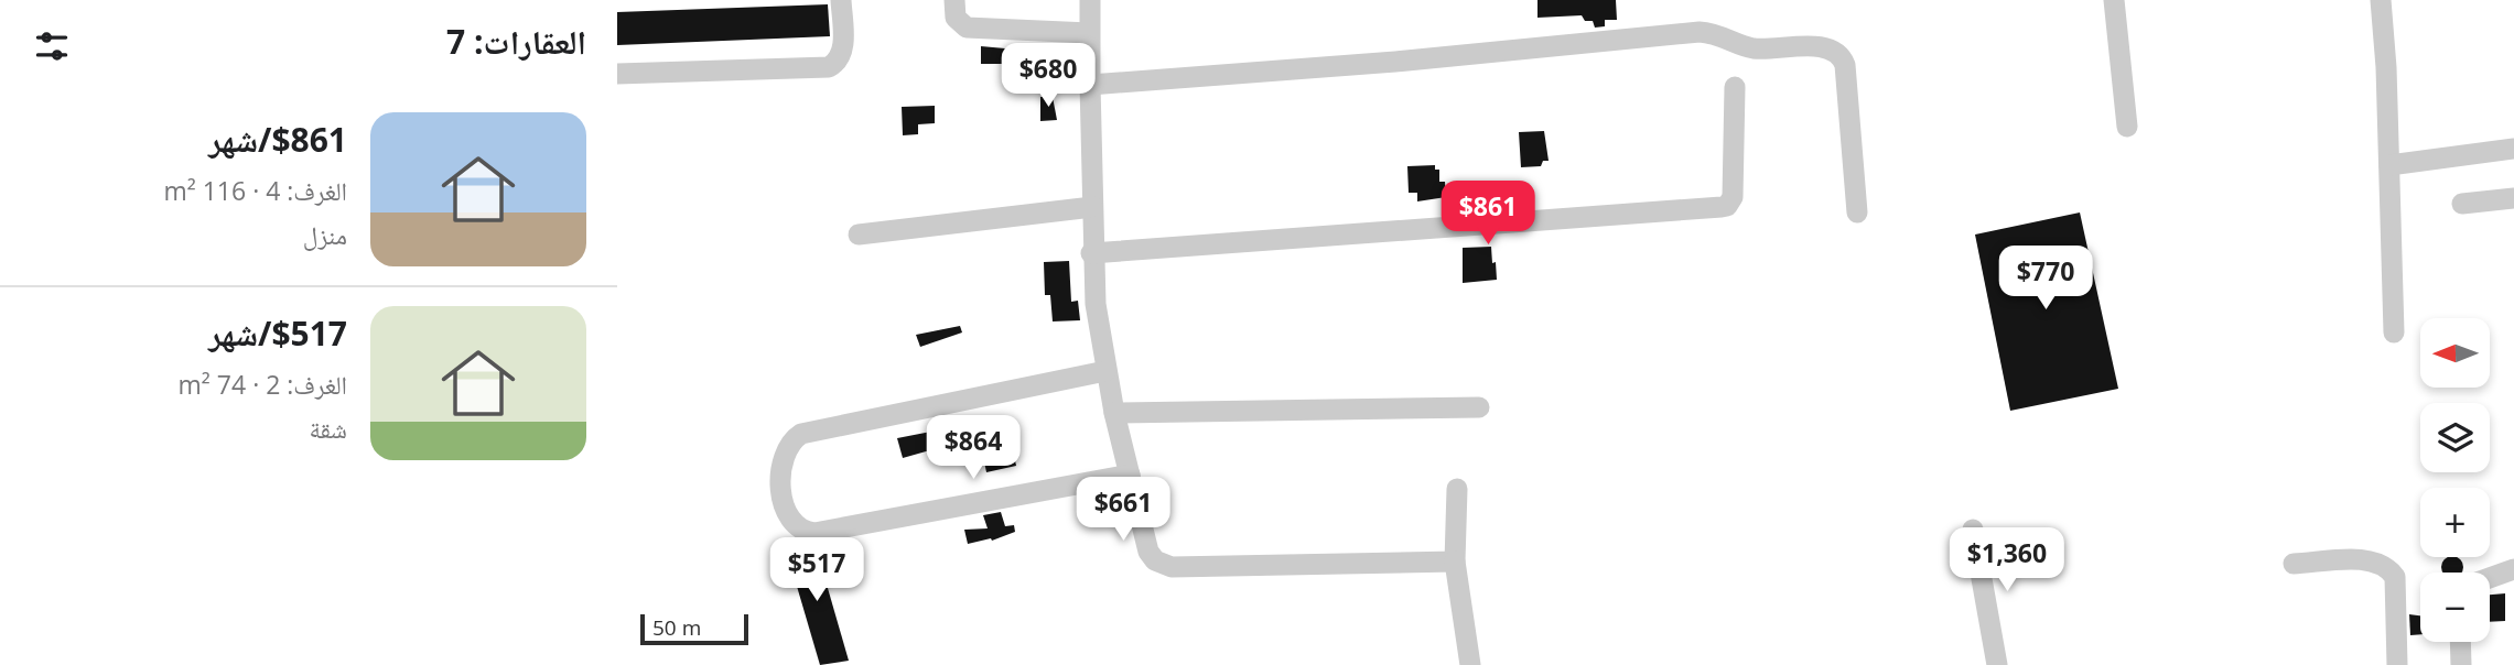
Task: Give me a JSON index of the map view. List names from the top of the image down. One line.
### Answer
{"scale_bar":"50 m","north":"left","page":{"heading":"العقارات: 7","price":["$680","$861","$770","$864","$661","$1,360","$517"],"list":[{"name":"$861/شهر","note":"الغرف: 4 · 116 m² · منزل"},{"name":"$517/شهر","note":"الغرف: 2 · 74 m² · شقة"}],"map_buttons":["+","−"],"scale":"50 m"}}
